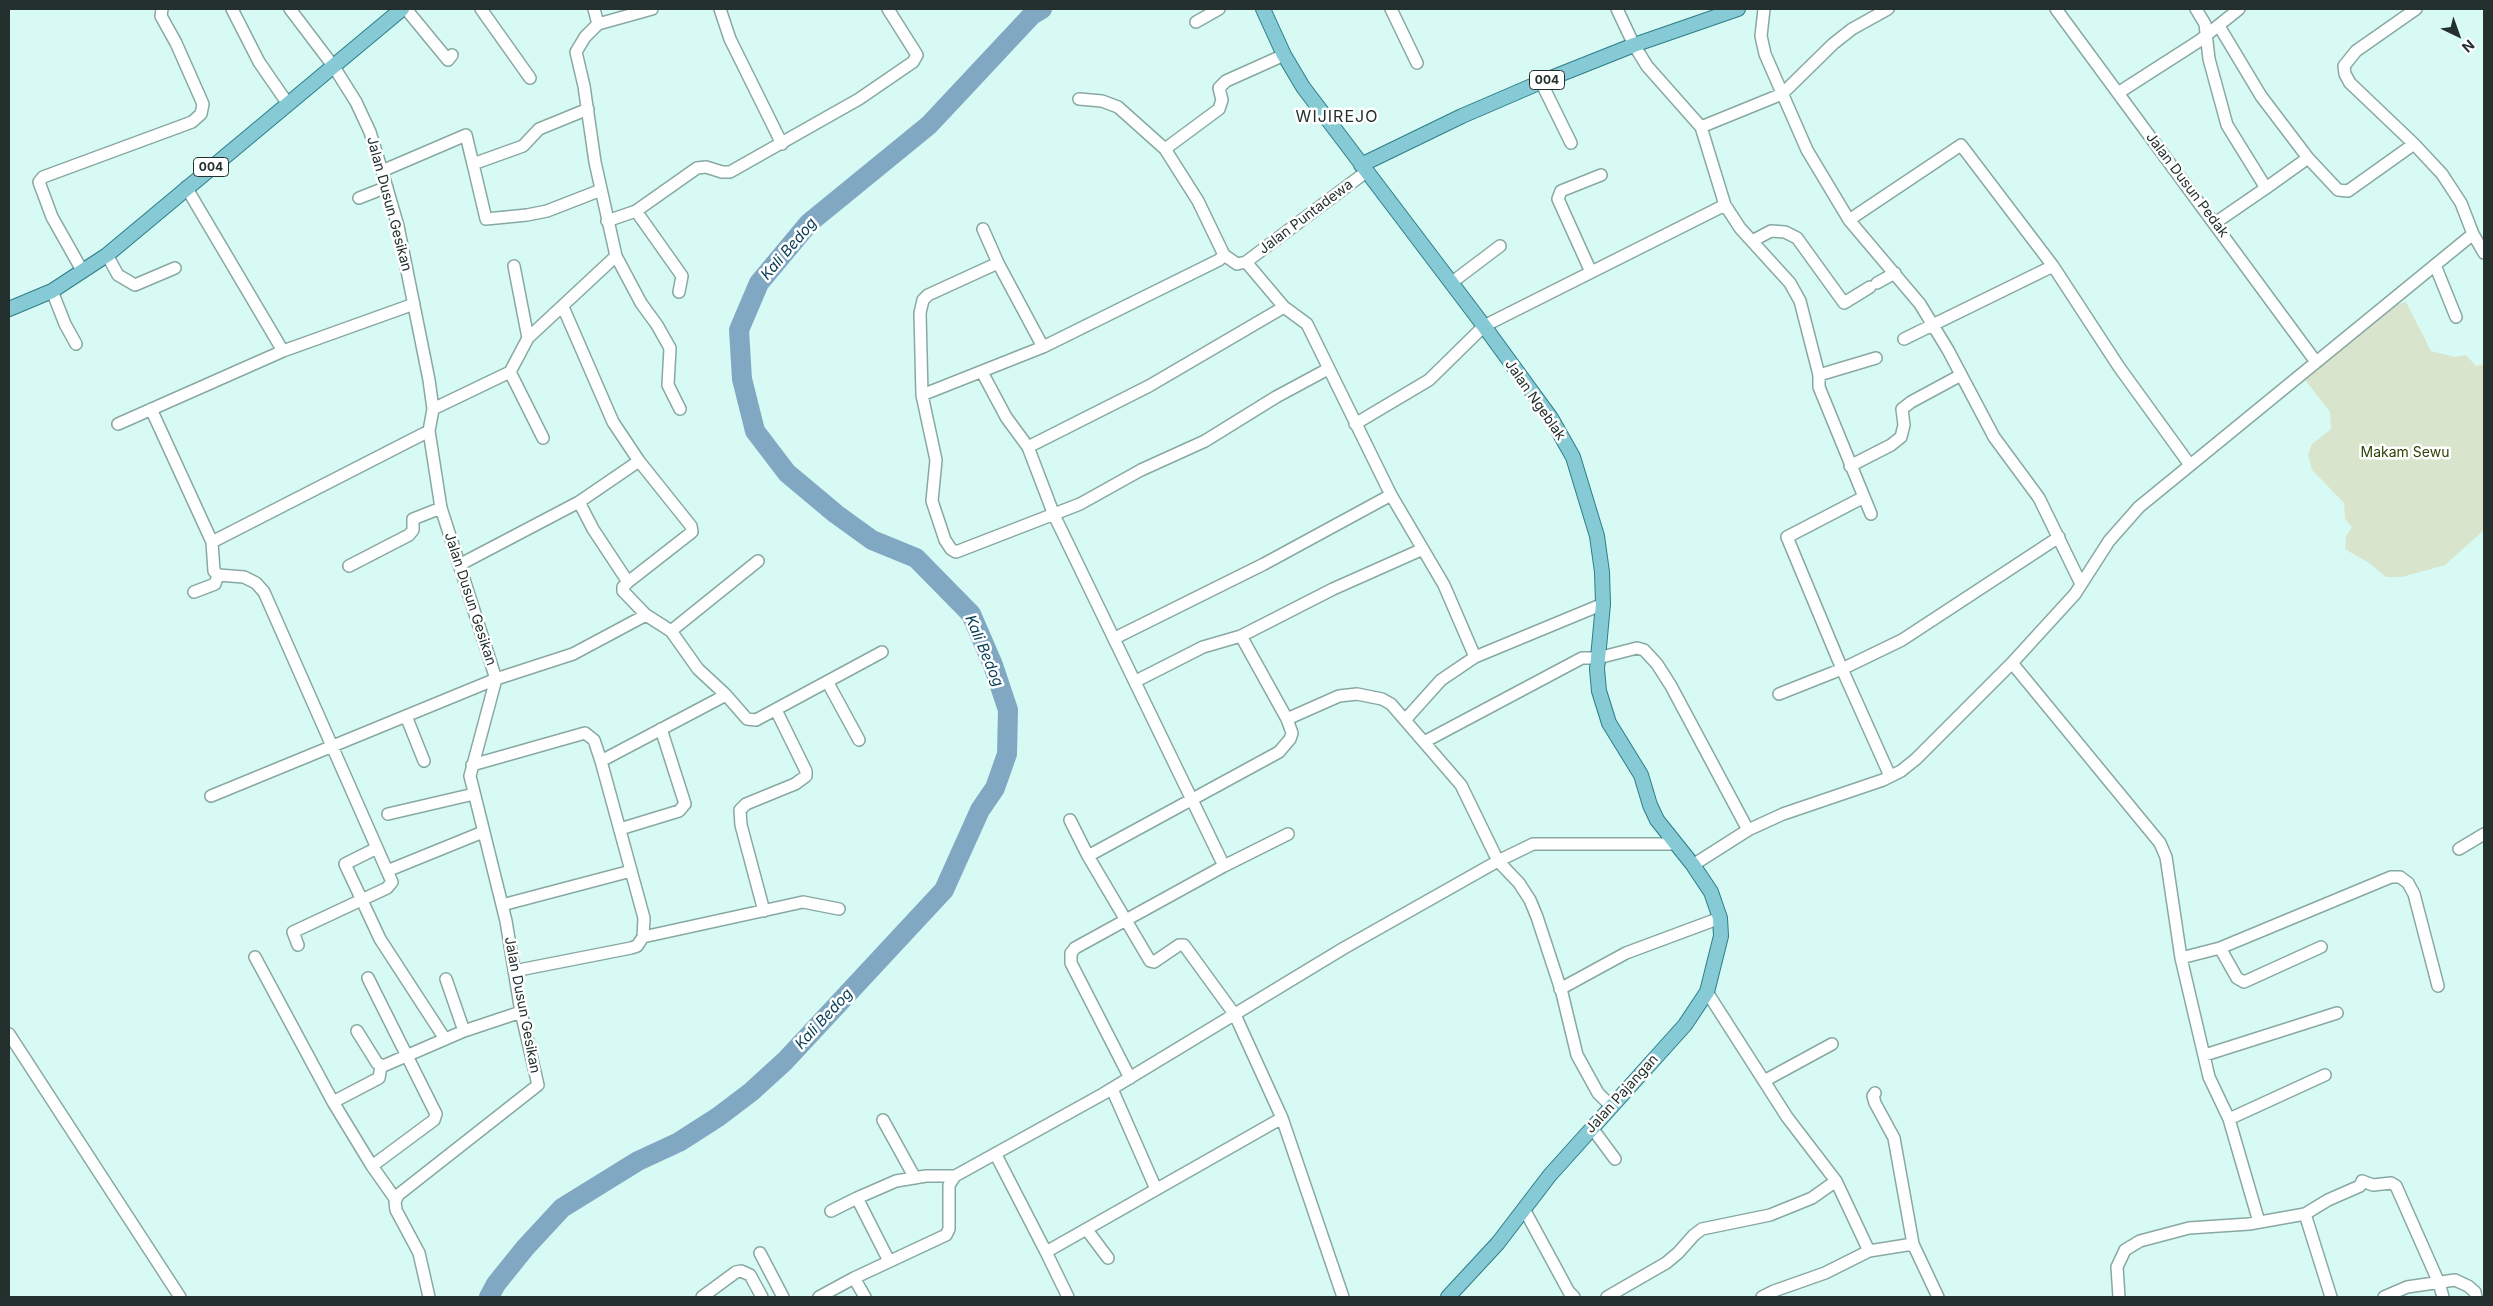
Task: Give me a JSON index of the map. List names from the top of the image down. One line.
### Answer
{"streets":{"main road":["004","Jalan Ngeblak","Jalan Pajangan"],"street":["Jalan Dusun Pedak","Jalan Dusun Gesikan","Jalan Puntadewa"]},"crossings":[["004","Jalan Dusun Gesikan"],["004","Jalan Puntadewa"],["004","Jalan Ngeblak"],["Jalan Puntadewa","Jalan Ngeblak"],["Jalan Ngeblak","Jalan Pajangan"]],"districts":["WIJIREJO"],"water":["Kali Bedog"],"parks":["Makam Sewu"],"north":"bottom right"}
